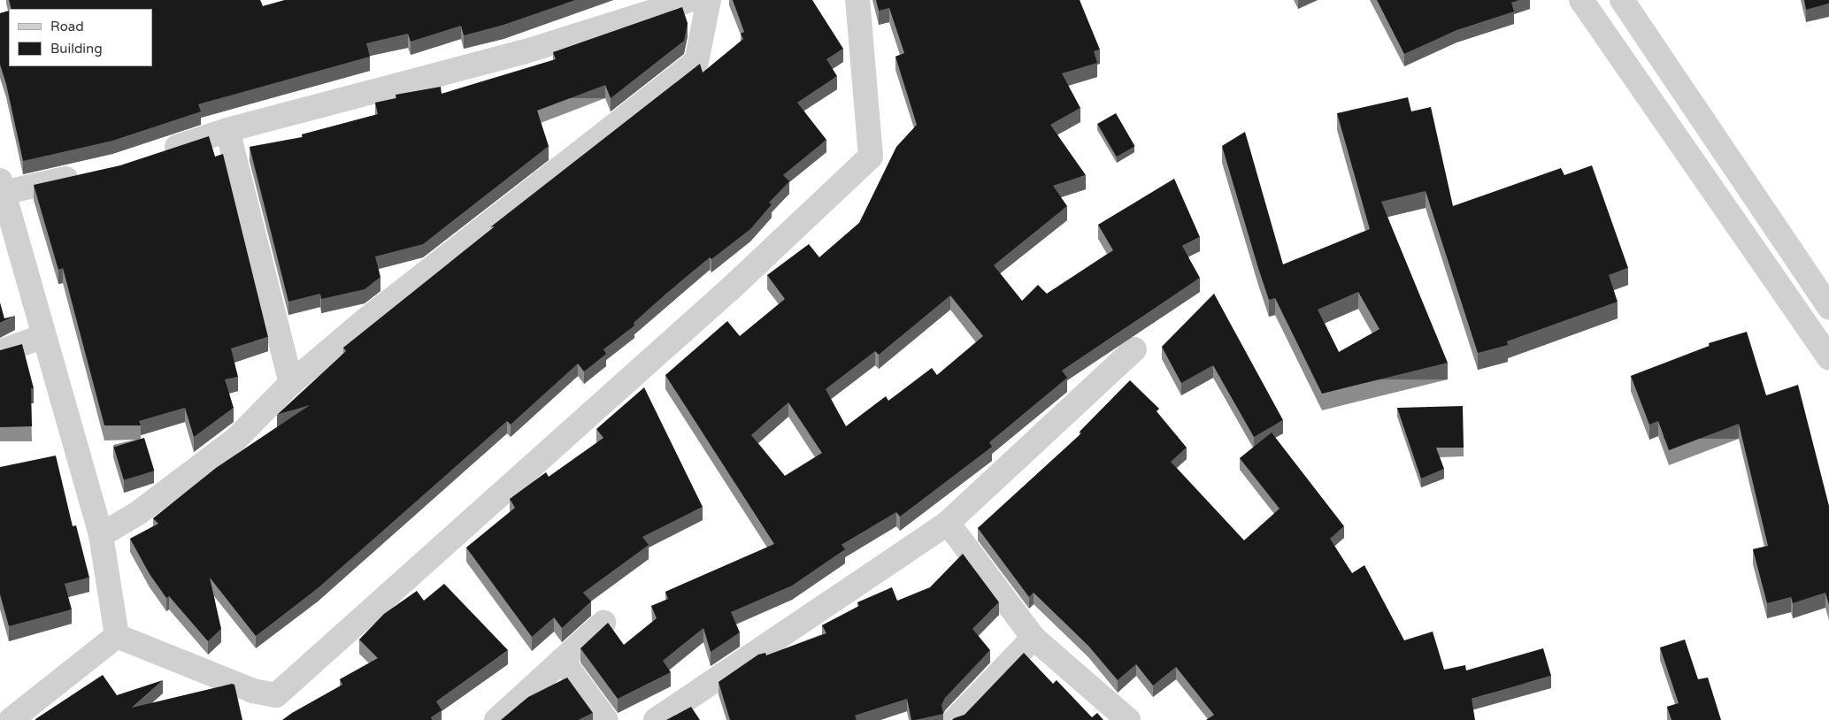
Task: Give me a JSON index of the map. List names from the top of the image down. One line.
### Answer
{"legend":["Road","Building"]}
